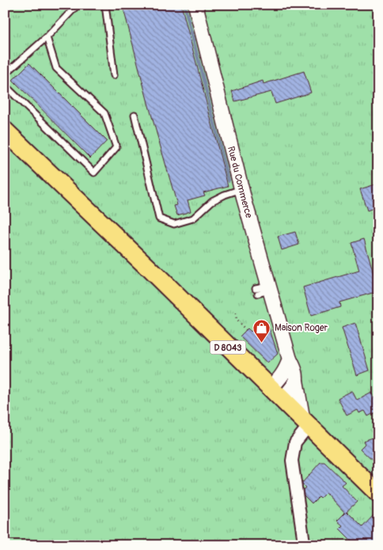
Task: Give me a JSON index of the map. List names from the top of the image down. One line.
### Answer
{"streets":{"main road":["D 8043"],"street":["Rue du Commerce"]},"crossings":[["Rue du Commerce","D 8043"]],"places":{"shop":["Maison Roger"]}}
